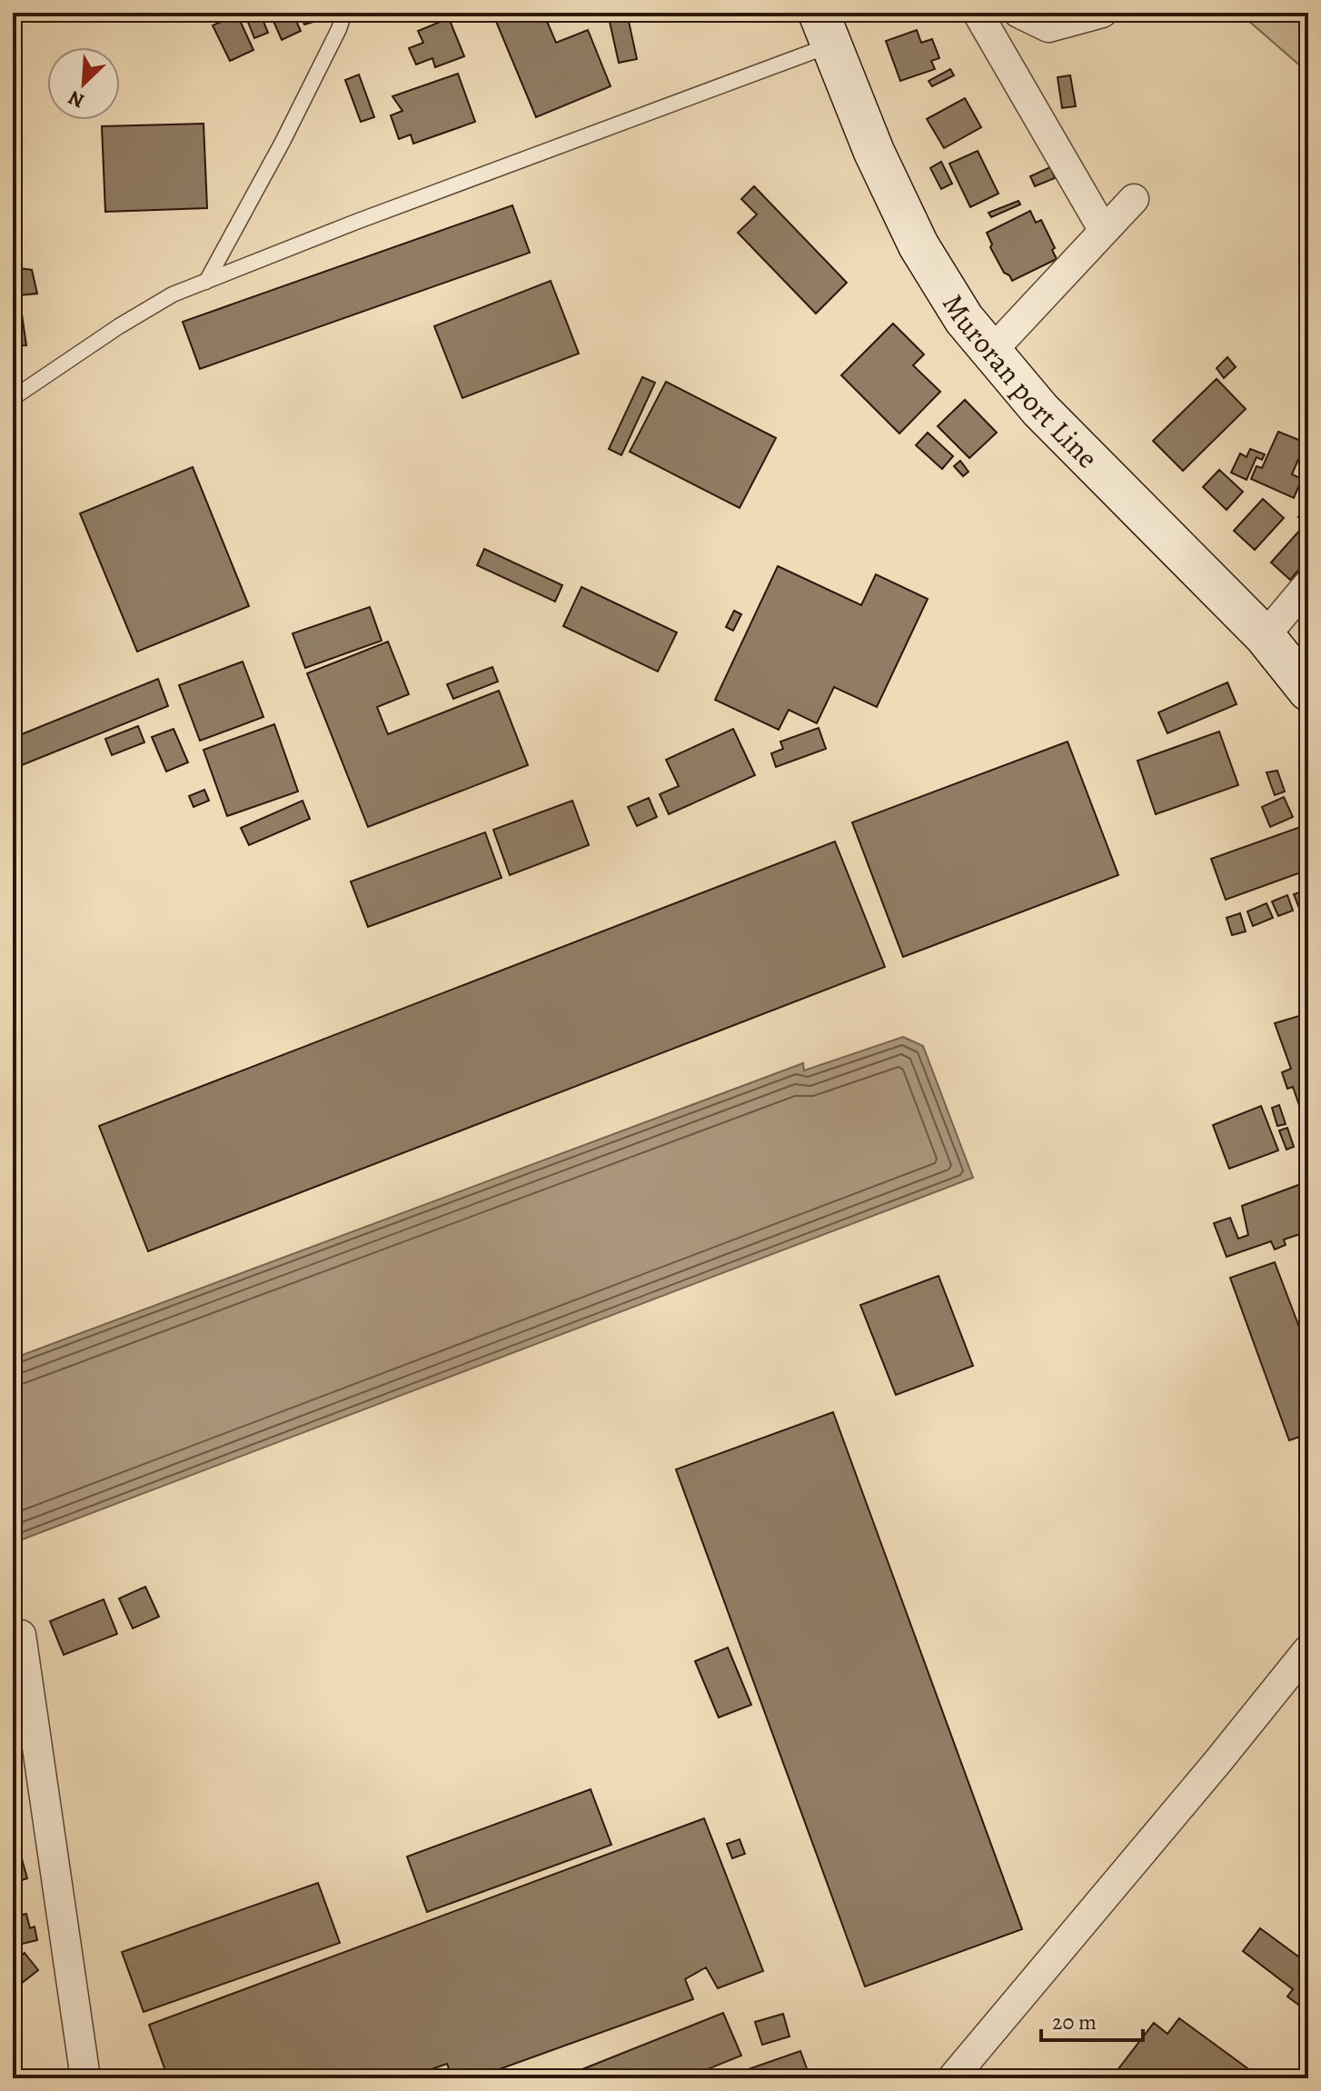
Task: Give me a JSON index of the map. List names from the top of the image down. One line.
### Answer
{"streets":{"main road":["Muroran port Line"]},"scale_bar":"20 m","north":"bottom left"}
